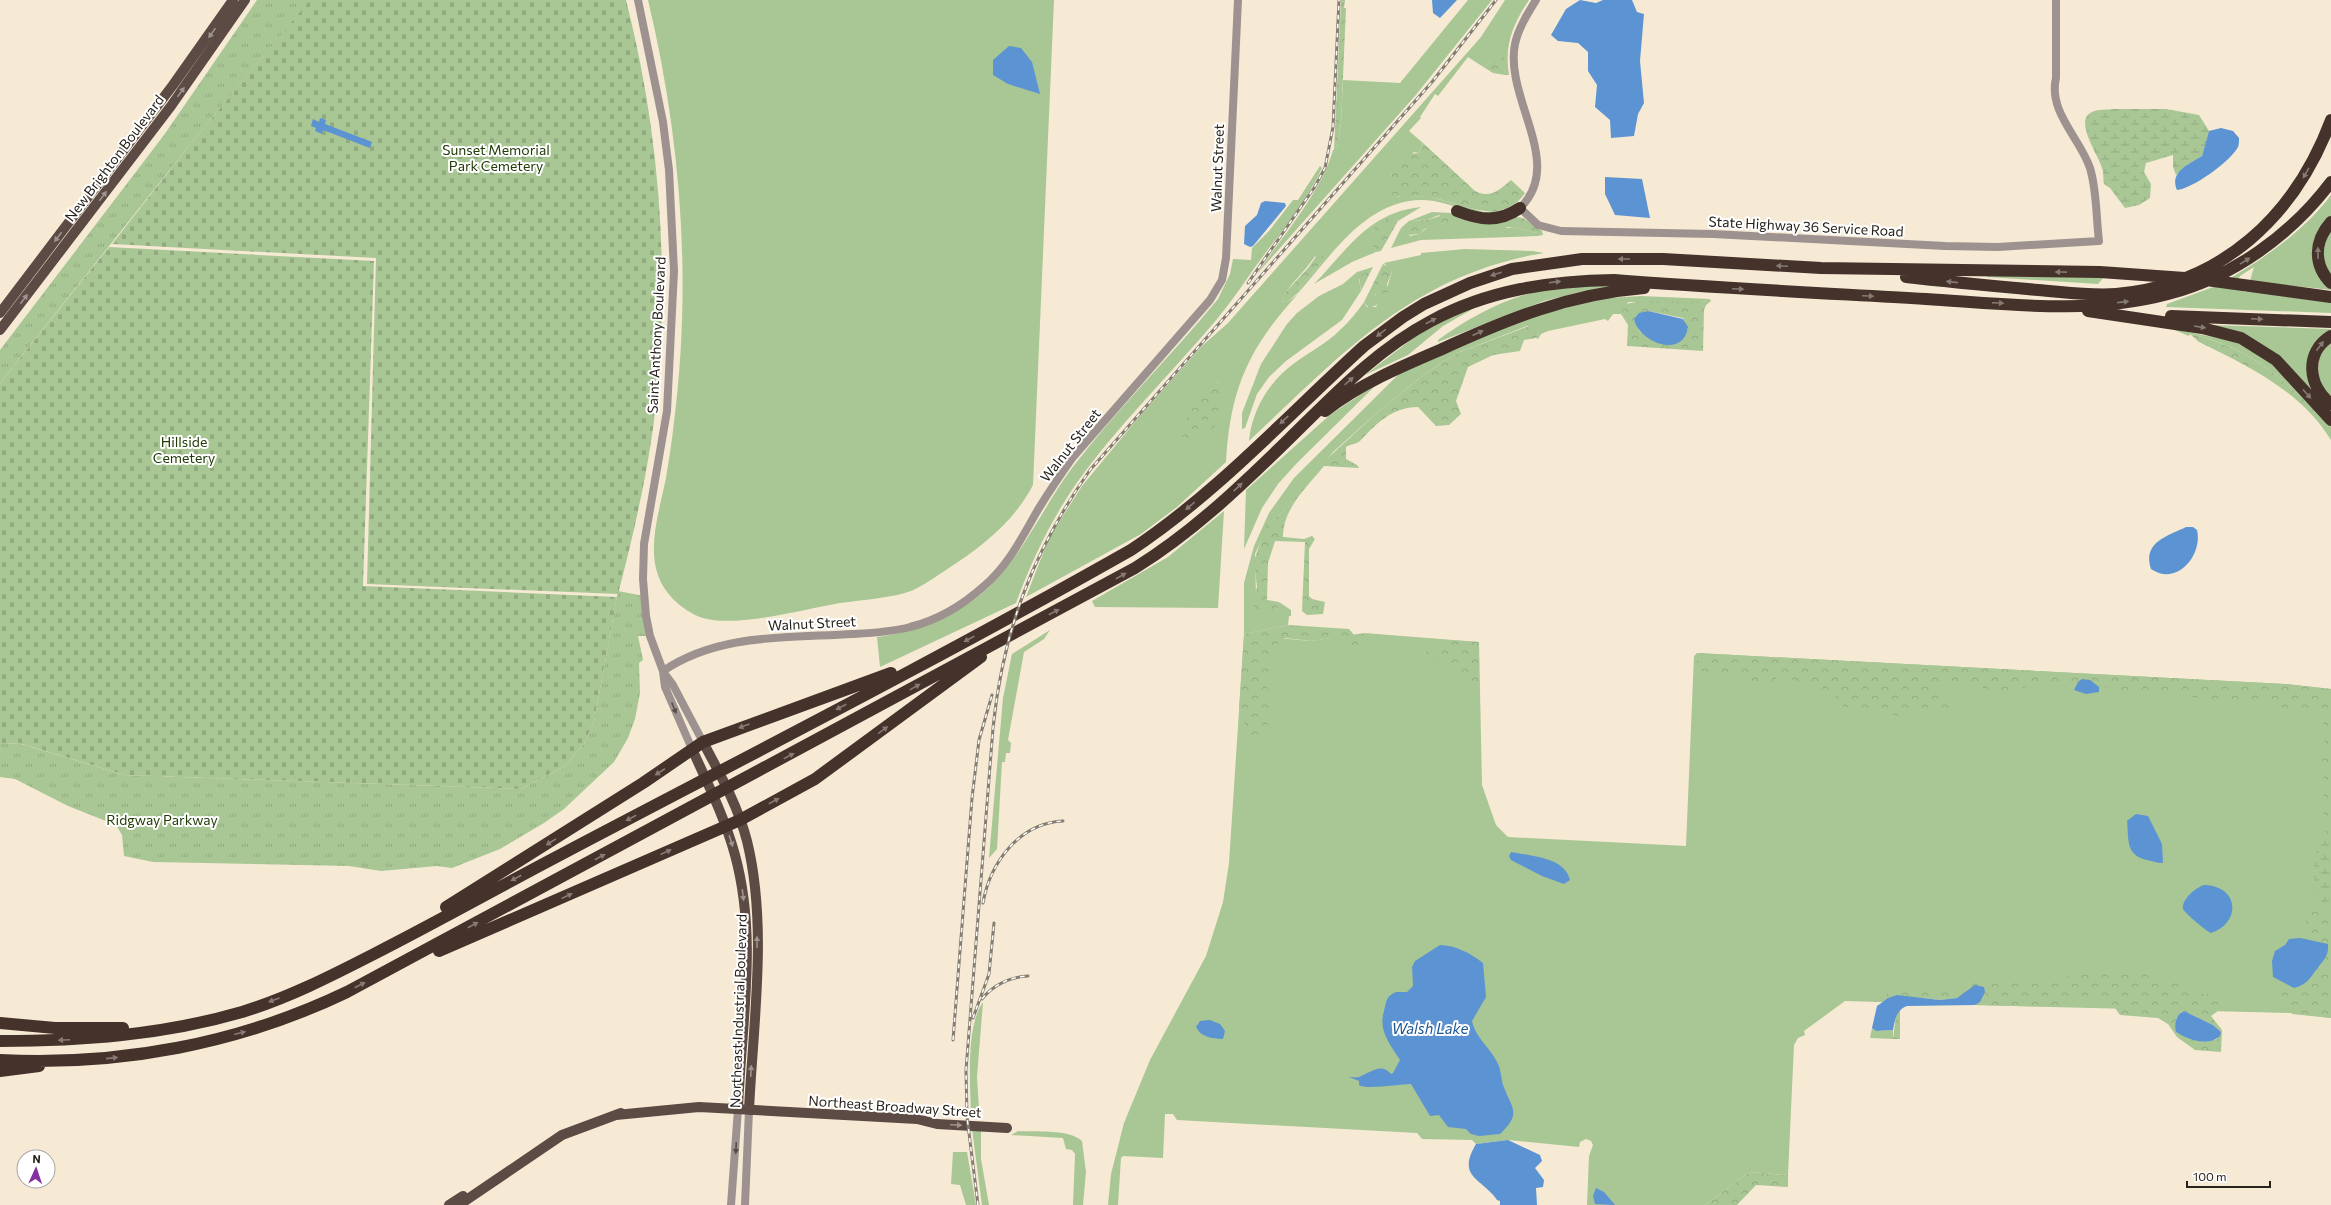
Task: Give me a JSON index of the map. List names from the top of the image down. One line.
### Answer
{"streets":{"main road":["New Brighton Boulevard","Saint Anthony Boulevard","Northeast Industrial Boulevard","Northeast Broadway Street"],"street":["Walnut Street","State Highway 36 Service Road"]},"crossings":[["Walnut Street","Saint Anthony Boulevard"],["Saint Anthony Boulevard","Northeast Industrial Boulevard"],["Northeast Industrial Boulevard","Northeast Broadway Street"]],"one_way":["Northeast Broadway Street"],"water":["Walsh Lake"],"parks":["Sunset Memorial Park Cemetery","Hillside Cemetery","Ridgway Parkway"],"scale_bar":"100 m","north":"top"}
